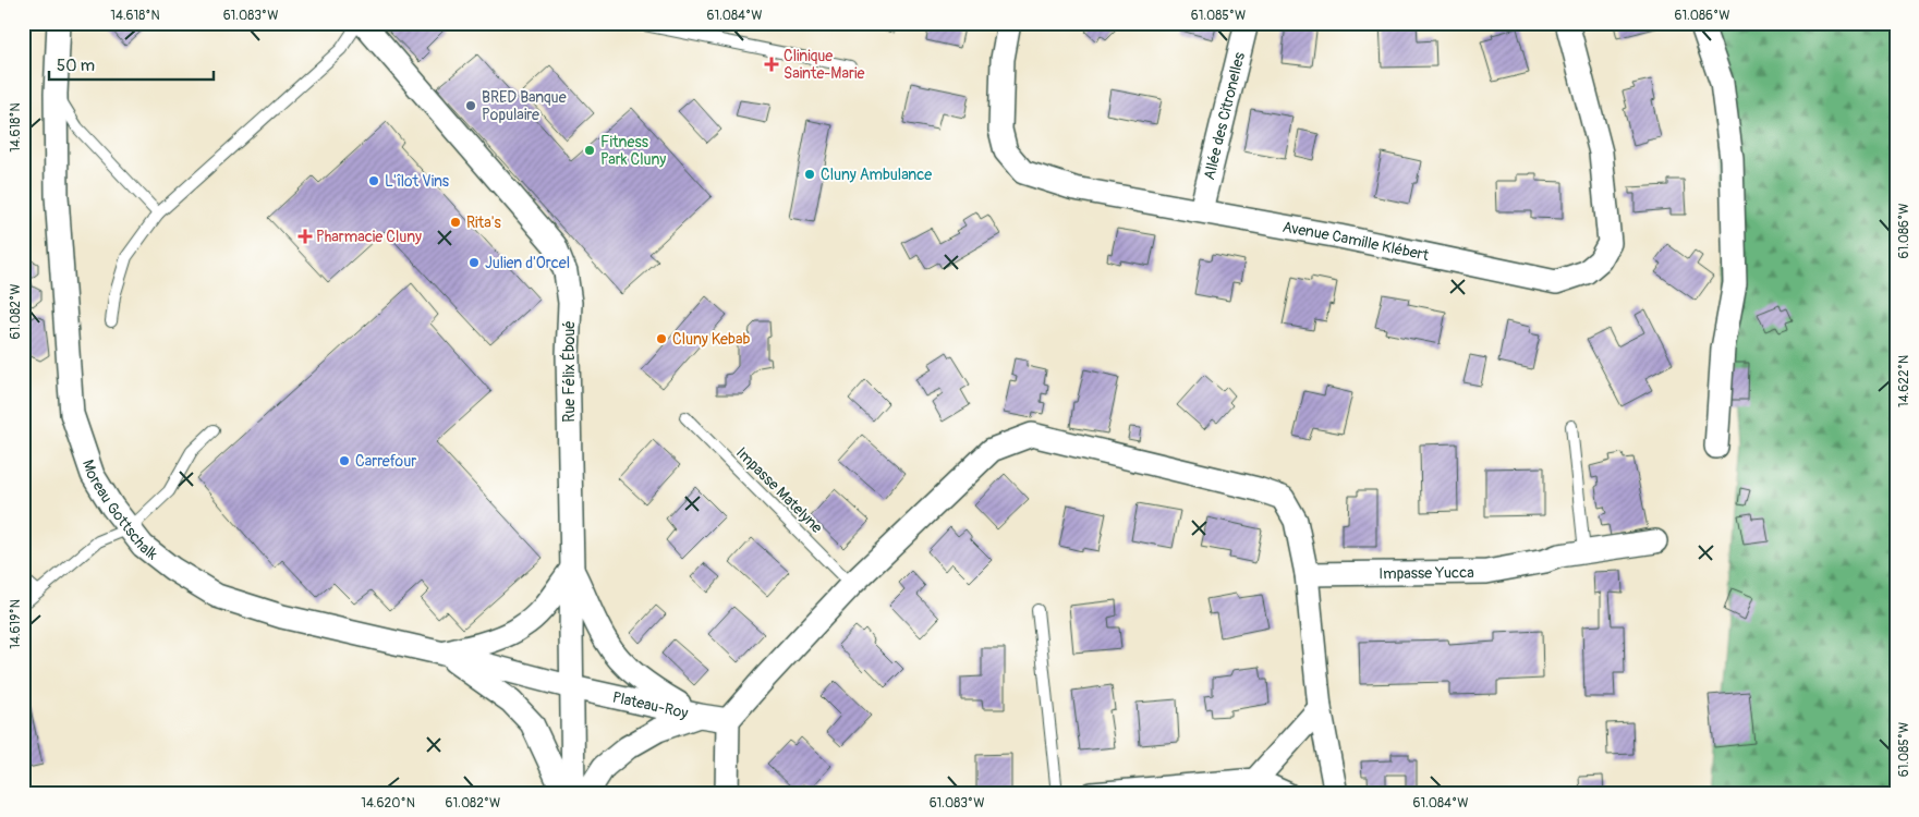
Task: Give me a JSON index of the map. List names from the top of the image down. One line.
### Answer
{"streets":{"street":["Allée des Citronelles","Avenue Camille Klébert","Rue Félix Éboué","Moreau Gottschalk","Impasse Yucca","Plateau-Roy"],"lane":["Impasse Matelyne"]},"crossings":[["Allée des Citronelles","Avenue Camille Klébert"],["Rue Félix Éboué","Moreau Gottschalk"],["Rue Félix Éboué","Plateau-Roy"],["Moreau Gottschalk","Plateau-Roy"]],"places":{"health":["Clinique Sainte-Marie","Pharmacie Cluny"],"other":["BRED Banque Populaire","Fitness Park Cluny","Cluny Ambulance","L'îlot Vins","Rita's","Julien d'Orcel","Cluny Kebab","Carrefour"]},"scale_bar":"50 m","coordinates":["14.618°N","61.083°W","61.084°W","61.085°W","61.086°W","61.082°W","14.622°N","14.619°N","14.620°N"]}
